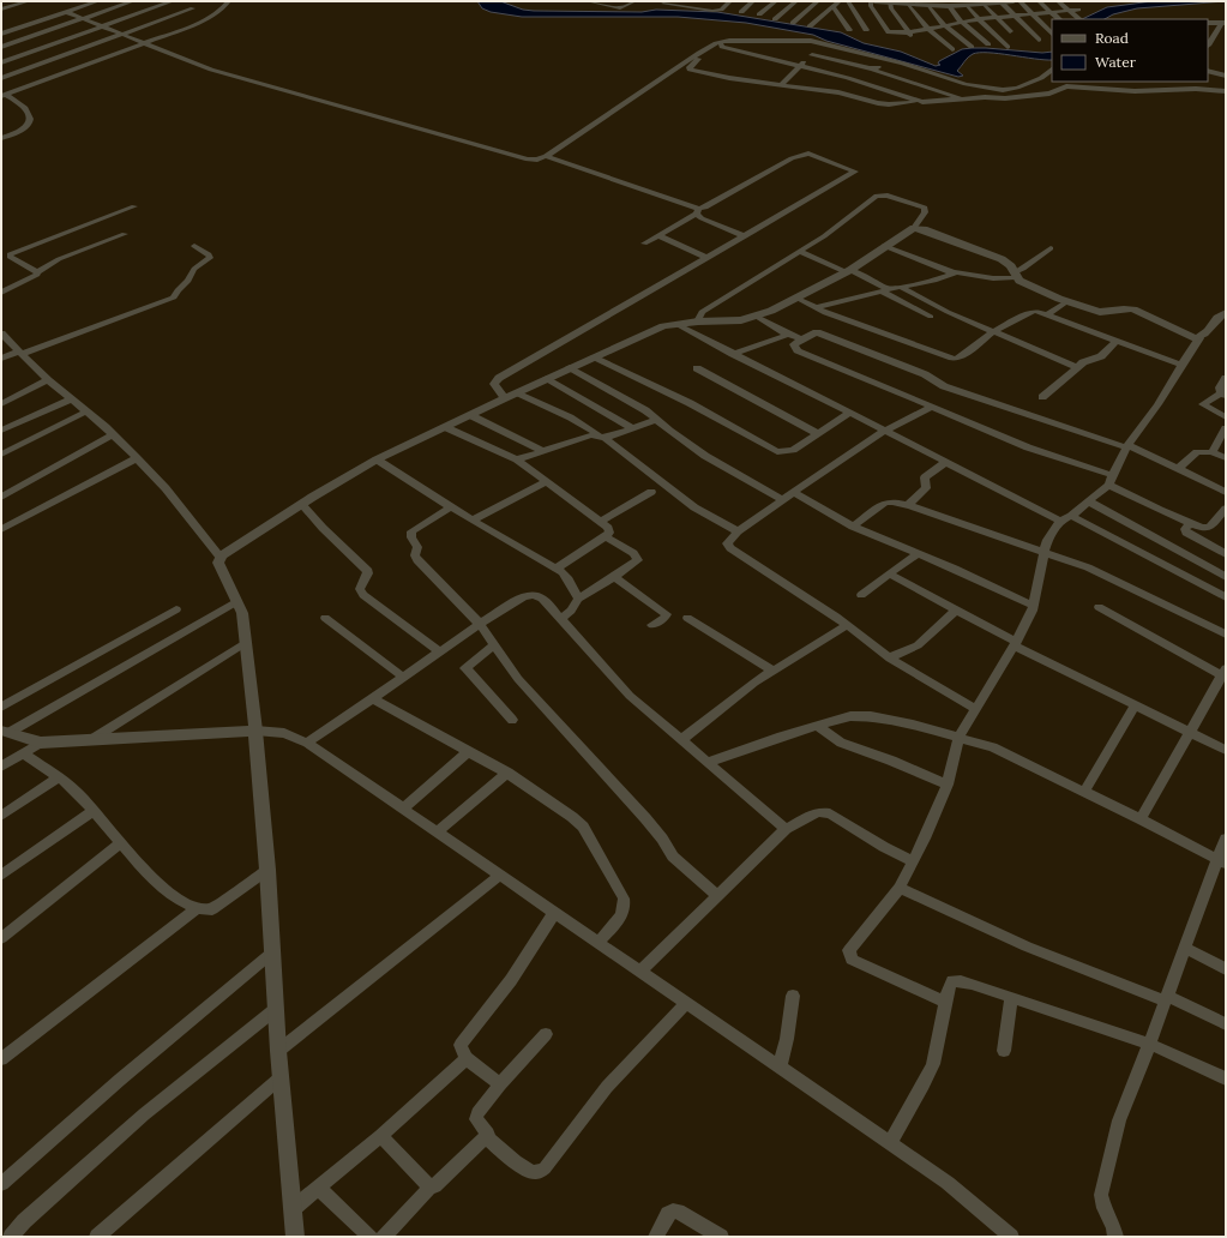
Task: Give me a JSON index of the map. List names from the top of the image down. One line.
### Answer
{"legend":["Road","Water"]}
